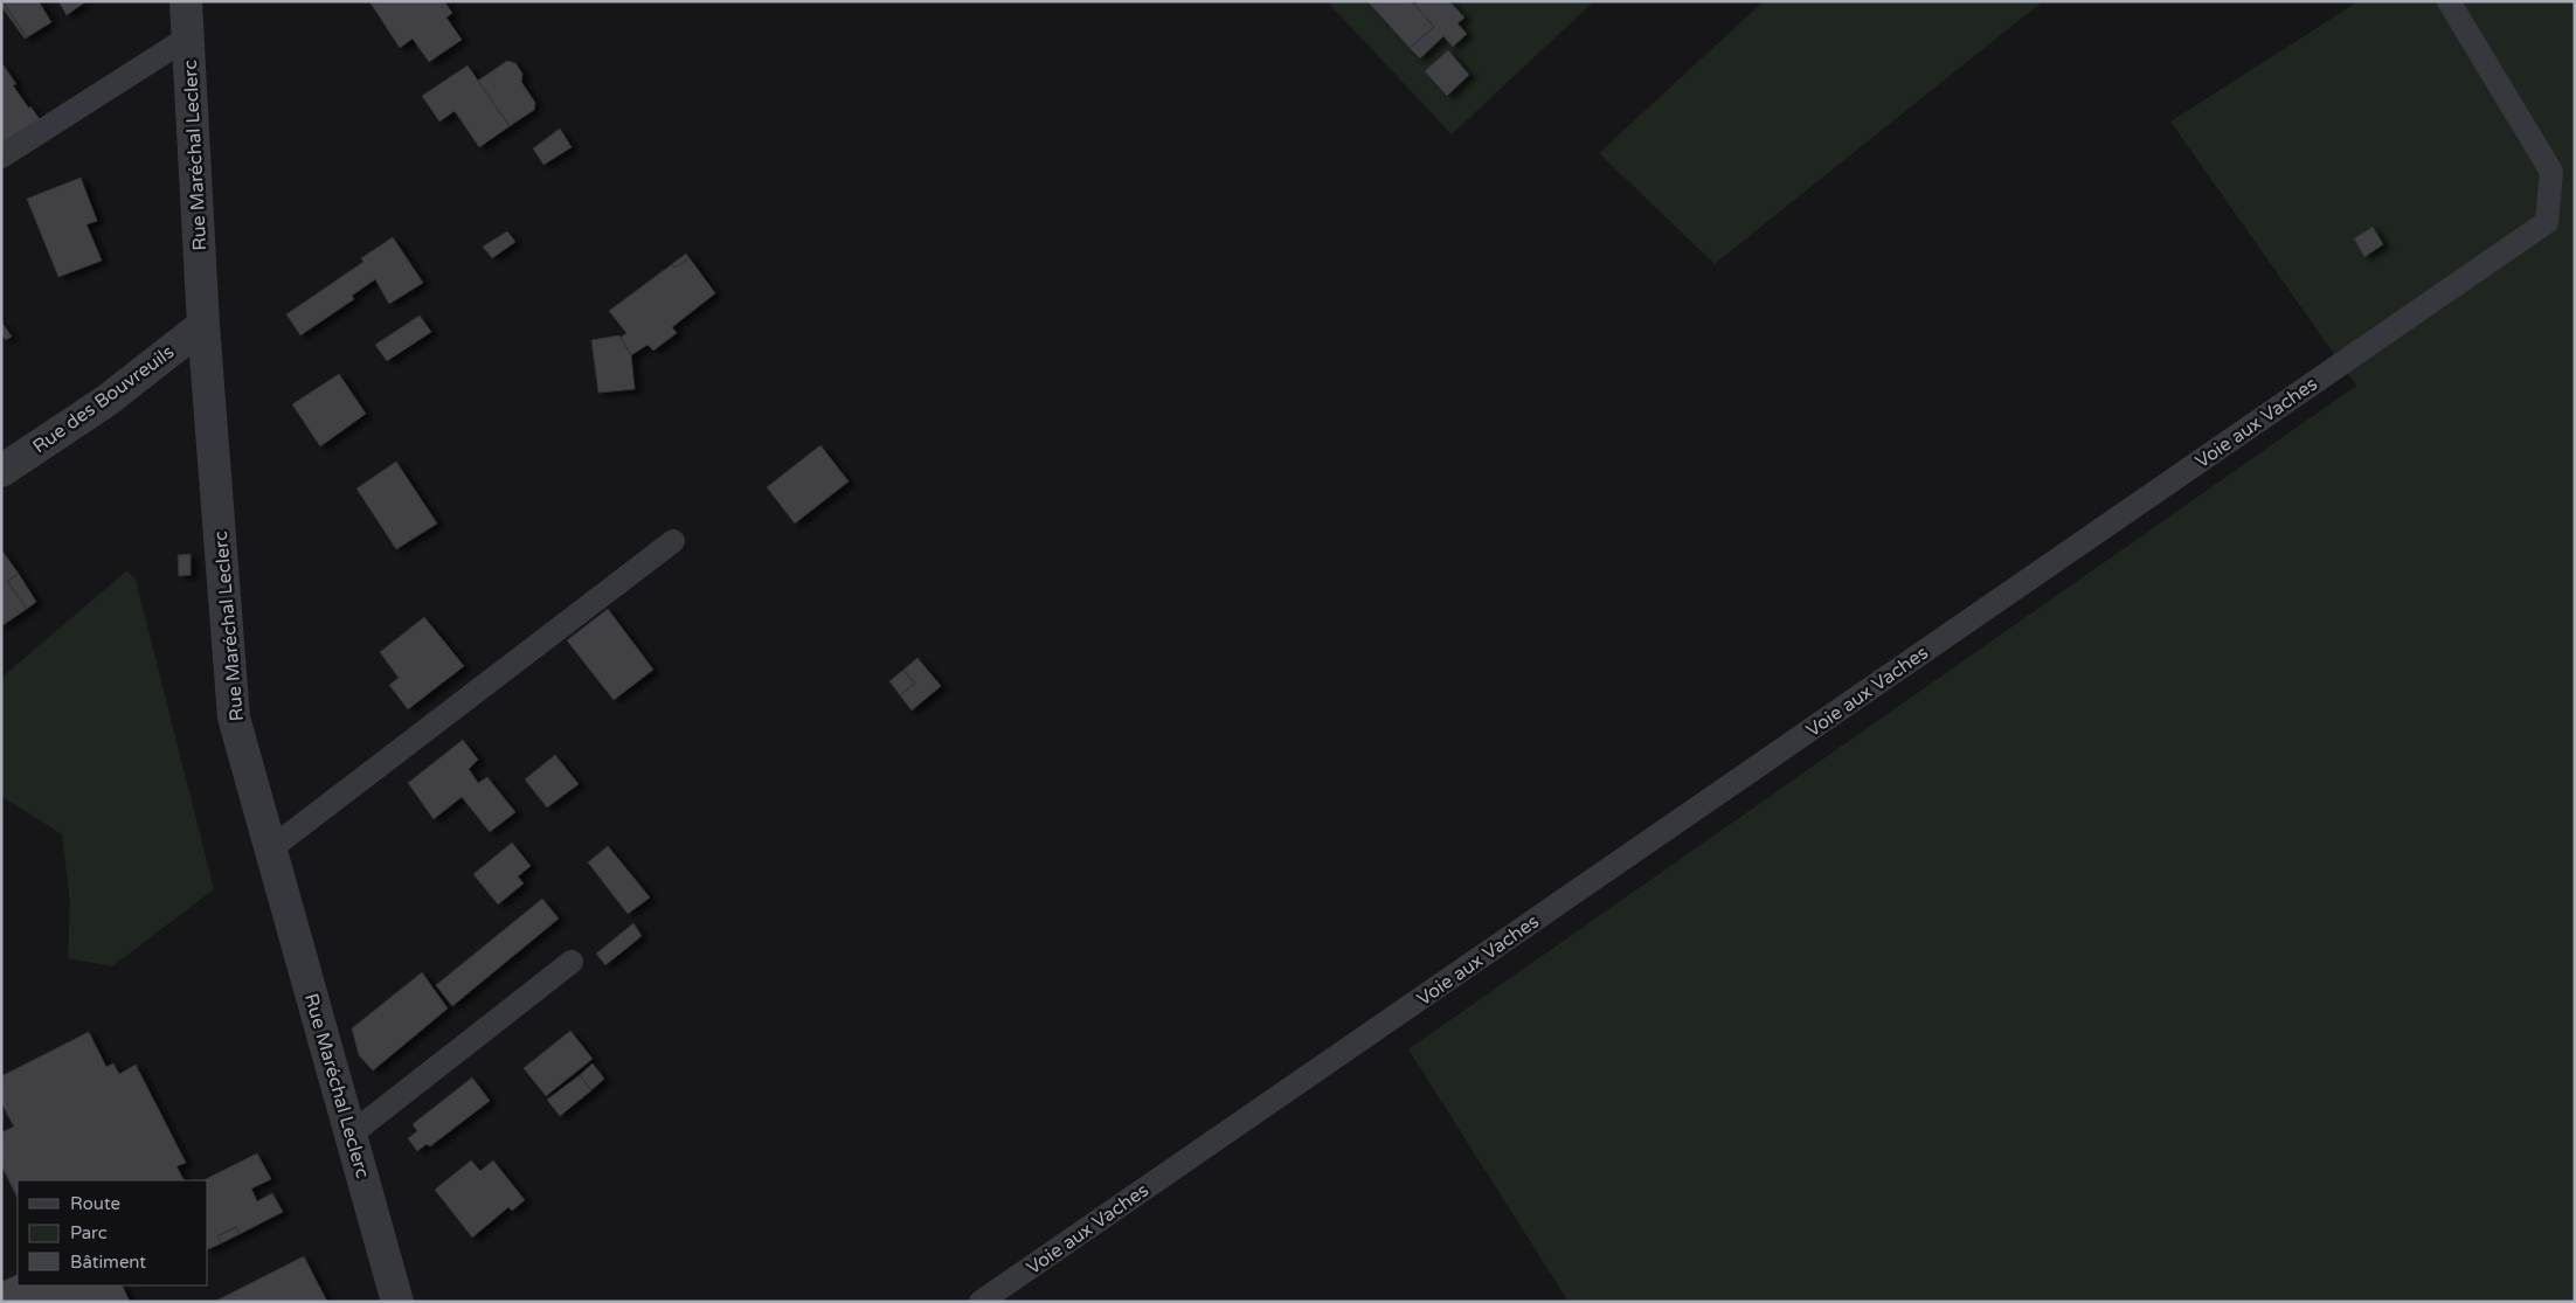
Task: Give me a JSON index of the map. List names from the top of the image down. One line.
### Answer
{"streets":{"street":["Rue Maréchal Leclerc","Rue des Bouvreuils"],"lane":["Voie aux Vaches"]},"crossings":[["Rue Maréchal Leclerc","Rue des Bouvreuils"]],"legend":["Route","Parc","Bâtiment"]}
